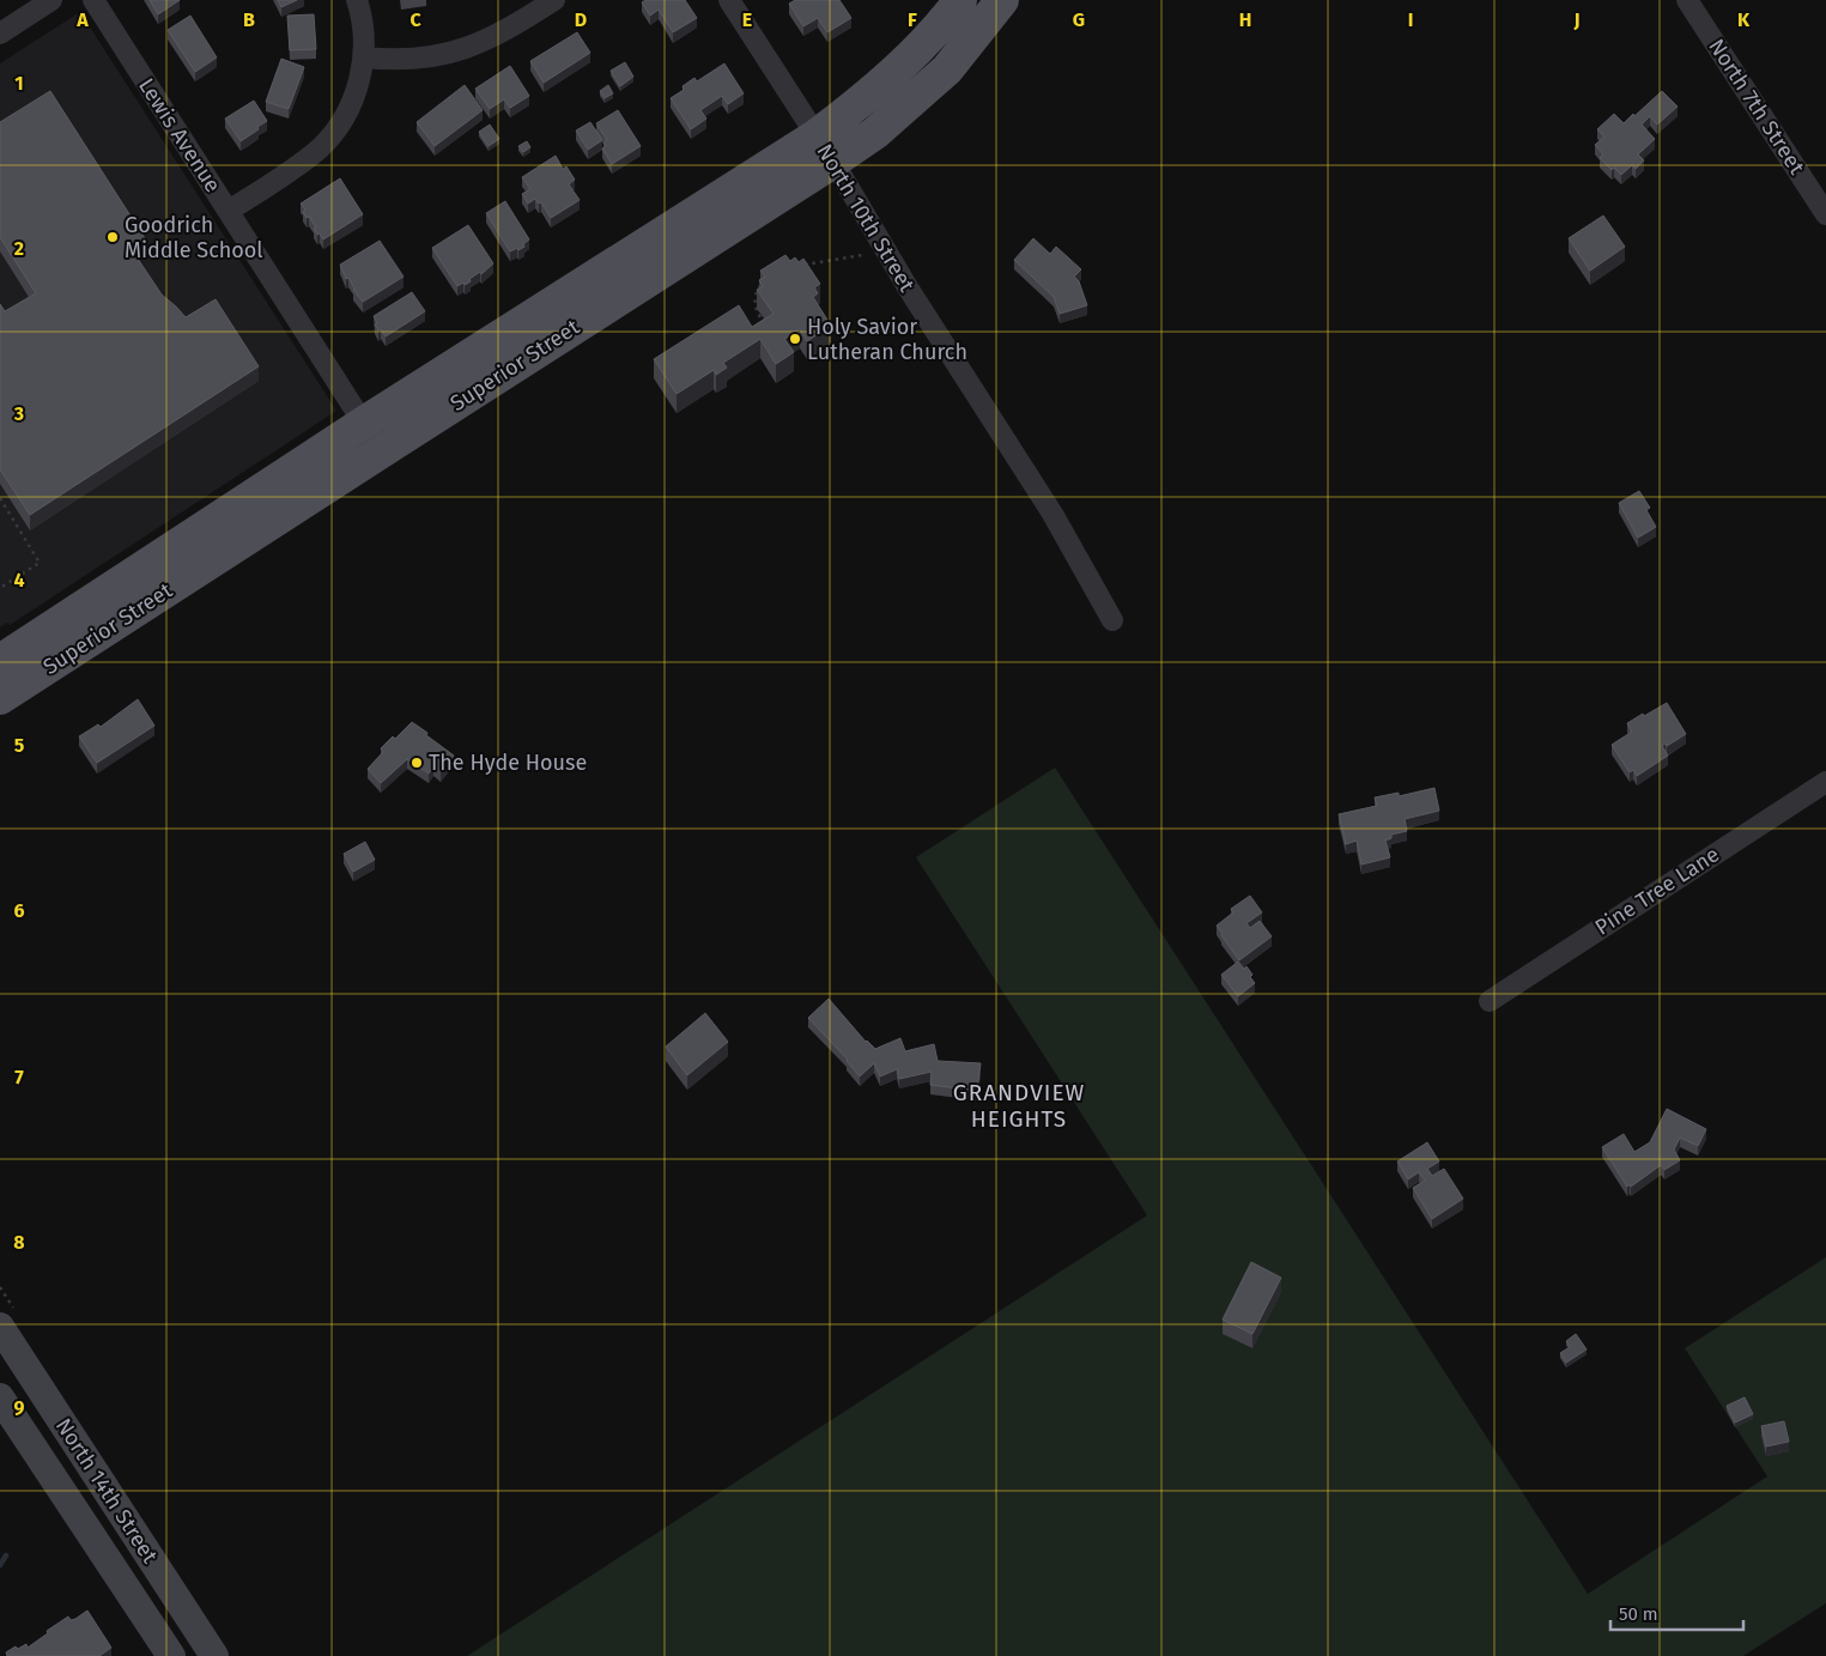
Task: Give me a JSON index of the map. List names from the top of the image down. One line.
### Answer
{"streets":{"main road":["Superior Street","North 14th Street"],"street":["North 7th Street","Lewis Avenue","North 10th Street","Pine Tree Lane"]},"crossings":[["Lewis Avenue","Superior Street"],["North 10th Street","Superior Street"]],"districts":["GRANDVIEW HEIGHTS"],"places":["Goodrich Middle School","Holy Savior Lutheran Church","The Hyde House"],"scale_bar":"50 m","grid":{"columns":["A","B","C","D","E","F","G","H","I","J","K"],"rows":["1","2","3","4","5","6","7","8","9"]}}
